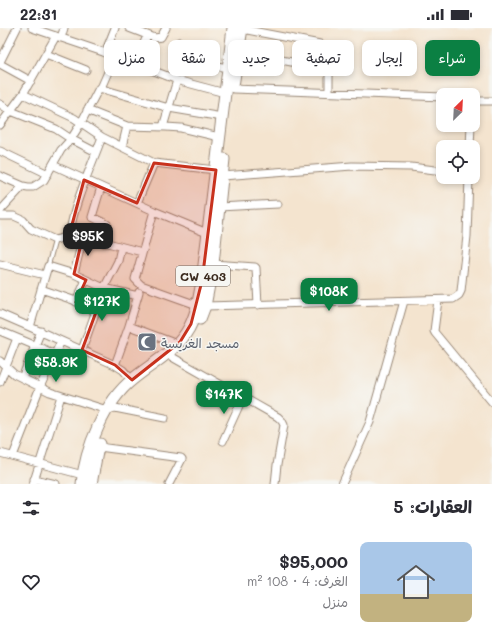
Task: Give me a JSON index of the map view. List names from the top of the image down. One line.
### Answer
{"streets":{"main road":["CW 403"]},"places":{"mosque":["مسجد الغريسة"]},"north":"top right","page":{"status":"22:31","chip":["شراء","إيجار","تصفية","جديد","شقة","منزل"],"price":["$95K","$108K","$127K","$58.9K","$147K"],"heading":"العقارات: 5","list":[{"name":"$95,000","note":"الغرف: 4 · 108 m² · منزل"}]}}
